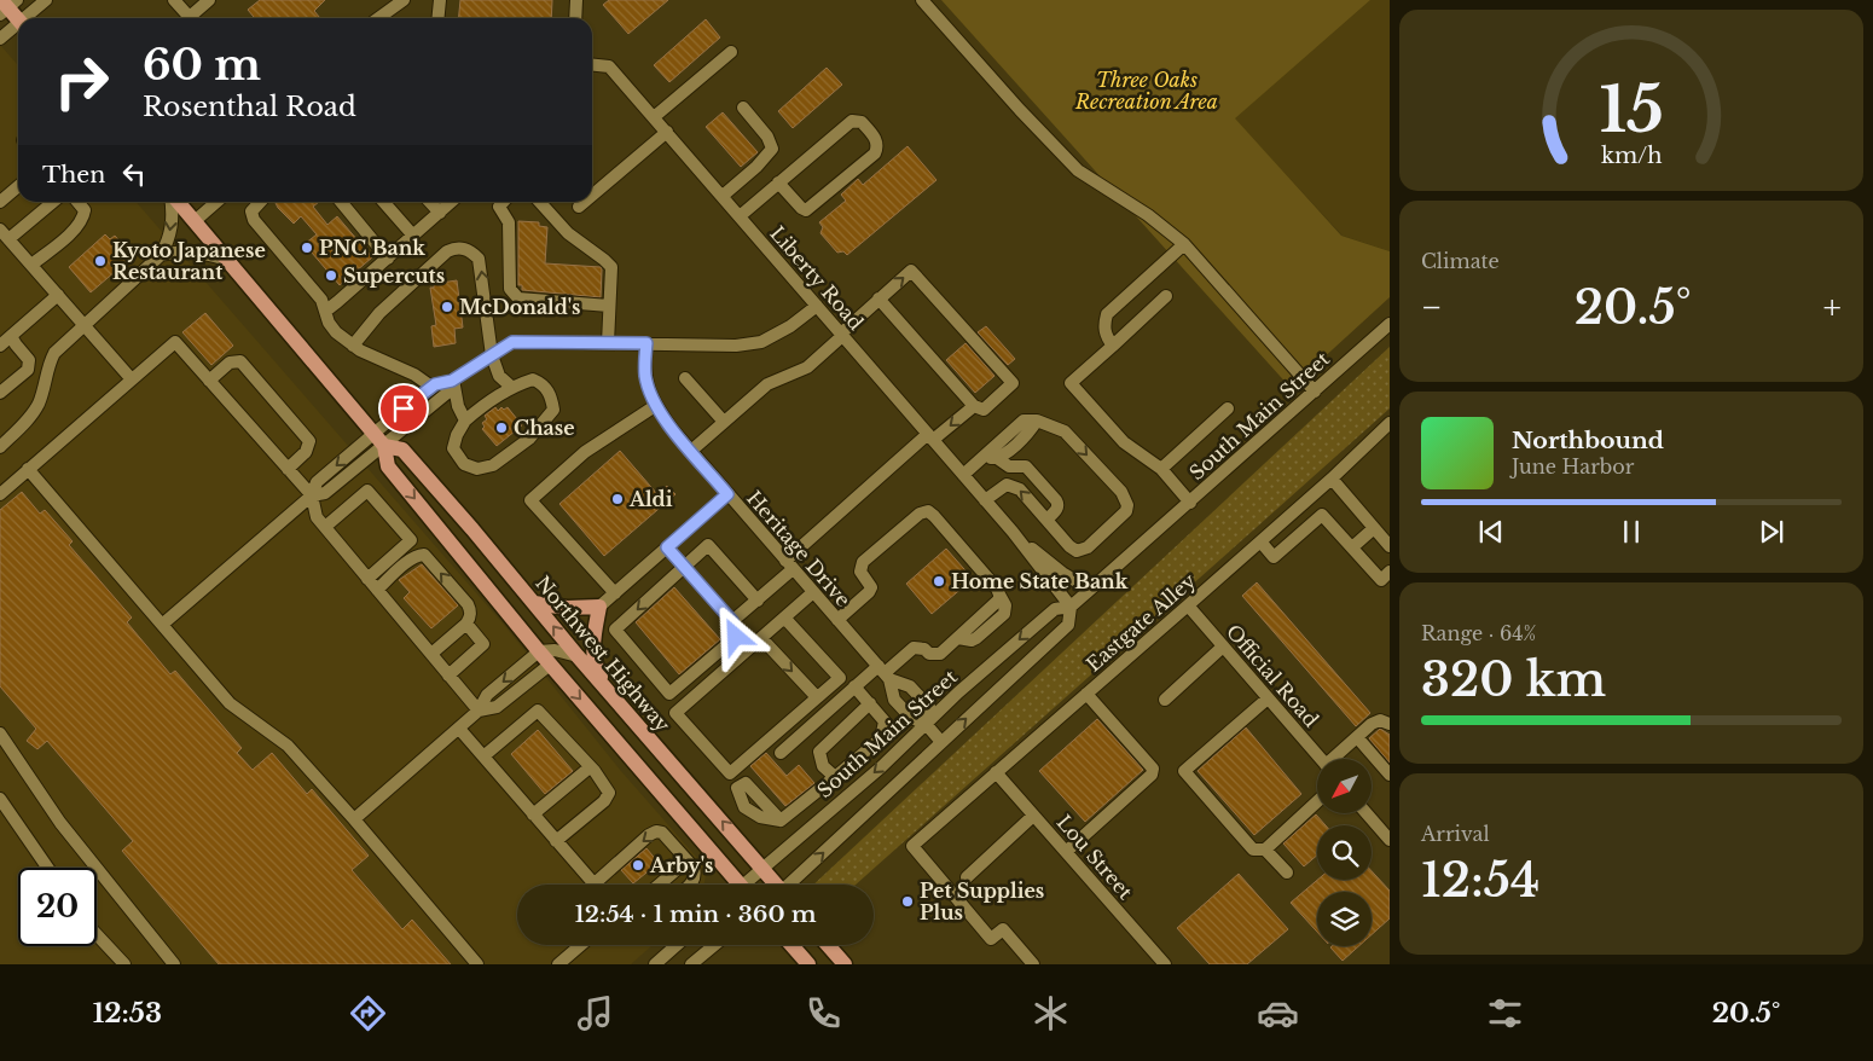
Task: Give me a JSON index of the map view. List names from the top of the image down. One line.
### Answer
{"streets":{"main road":["Northwest Highway"],"street":["Liberty Road","South Main Street","Heritage Drive","Eastgate Alley","Official Road","Lou Street"]},"crossings":[["South Main Street","Heritage Drive"],["South Main Street","Northwest Highway"],["Eastgate Alley","Official Road"],["Eastgate Alley","Lou Street"]],"parks":["Three Oaks Recreation Area"],"places":["PNC Bank","Kyoto Japanese Restaurant","Supercuts","McDonald's","Chase","Aldi","Home State Bank","Arby's","Pet Supplies Plus"],"north":"bottom left","page":{"turn":["60 m","Rosenthal Road"],"then":"Then","tile":["Climate",["Range · 64%","320 km"],["Arrival","12:54"]],"heat":["−","20.5°","+"],"song":["Northbound","June Harbor"],"limit":"20","trip":"12:54 · 1 min · 360 m","tabs":["12:53","20.5°"],"gauge":["15","km/h"]}}
